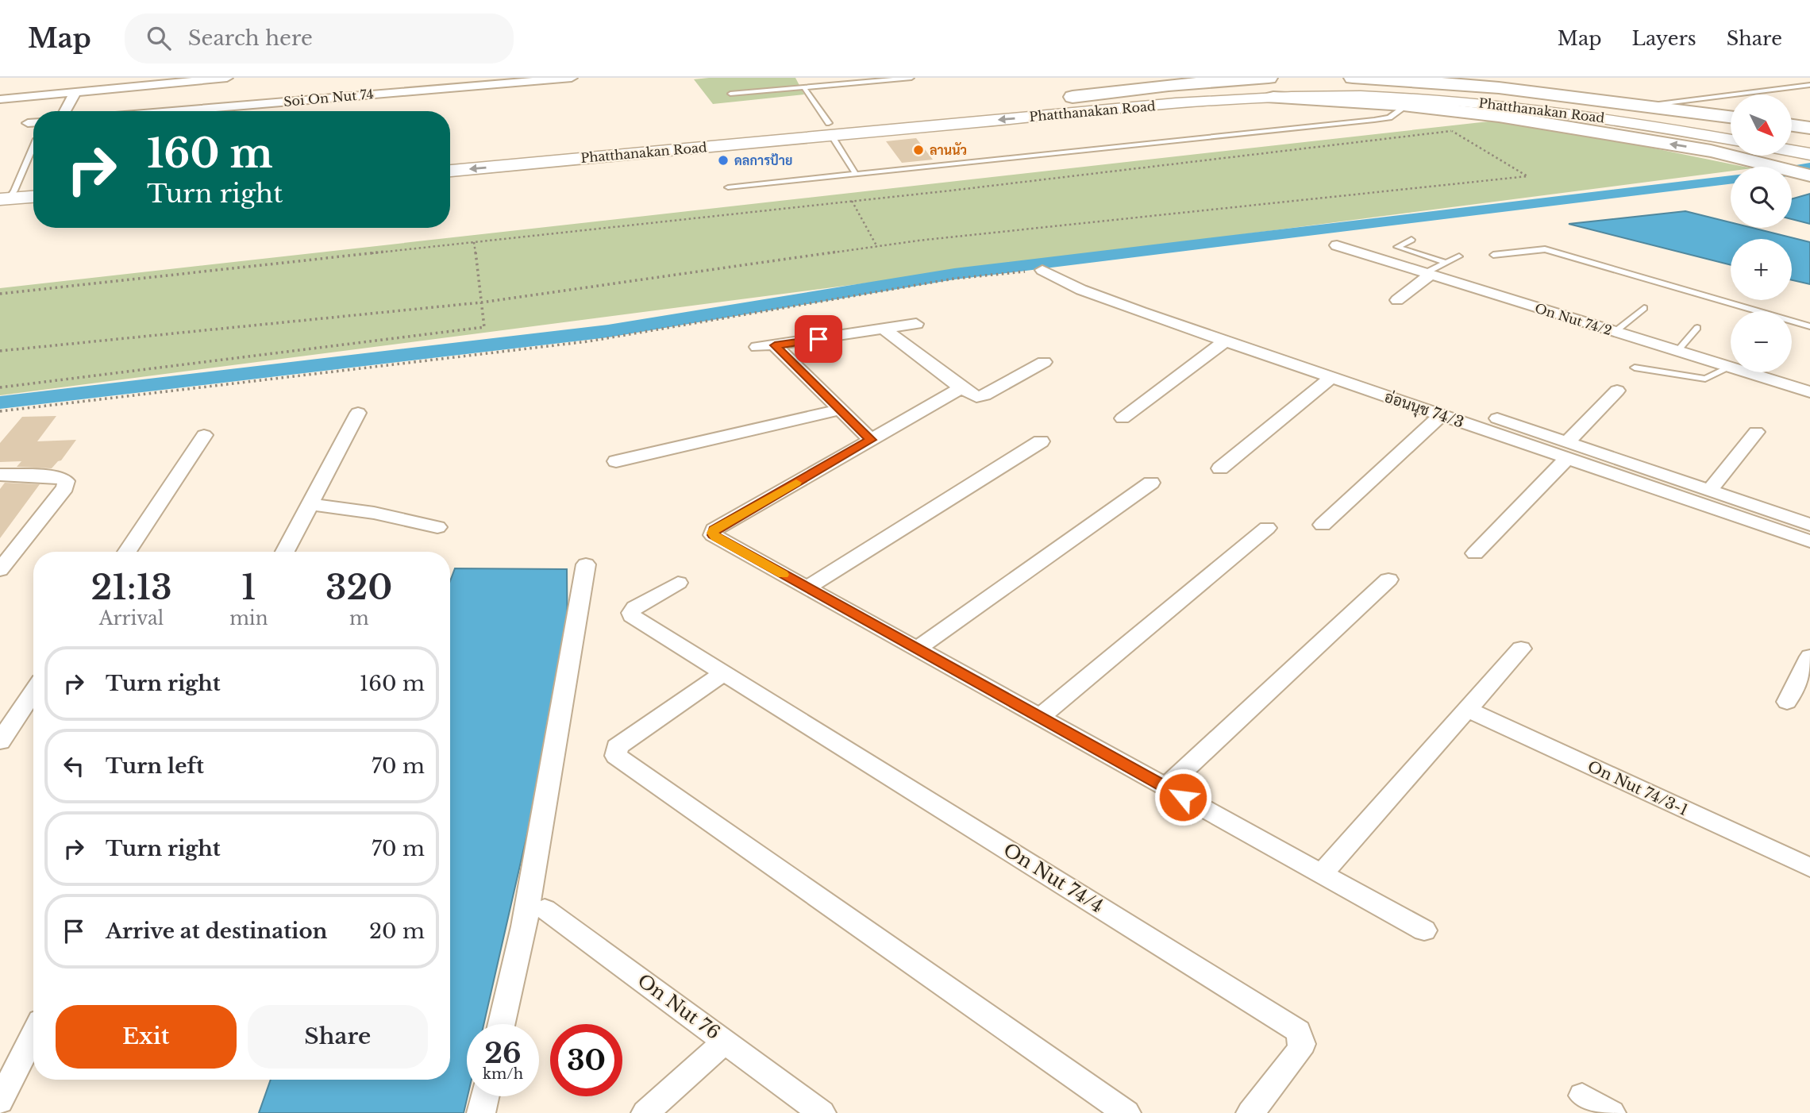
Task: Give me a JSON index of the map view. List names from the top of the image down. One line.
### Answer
{"streets":{"main road":["Phatthanakan Road"],"street":["Soi On Nut 74","On Nut 74/2","อ่อนนุช 74/3","On Nut 74/3-1","On Nut 74/4","On Nut 76"]},"places":["ลานนัว","ดลการป้าย"],"north":"bottom right","page":{"header":"Map","search":"Search here","nav":["Map","Layers","Share"],"map_buttons":["+","−"],"turn":["160 m","Turn right"],"eta":["21:13","Arrival","1","min","320","m"],"list":[{"name":"Turn right","value":"160 m"},{"name":"Turn left","value":"70 m"},{"name":"Turn right","value":"70 m"},{"name":"Arrive at destination","value":"20 m"}],"buttons":["Exit","Share"],"speed":"26 km/h","limit":"30"}}
